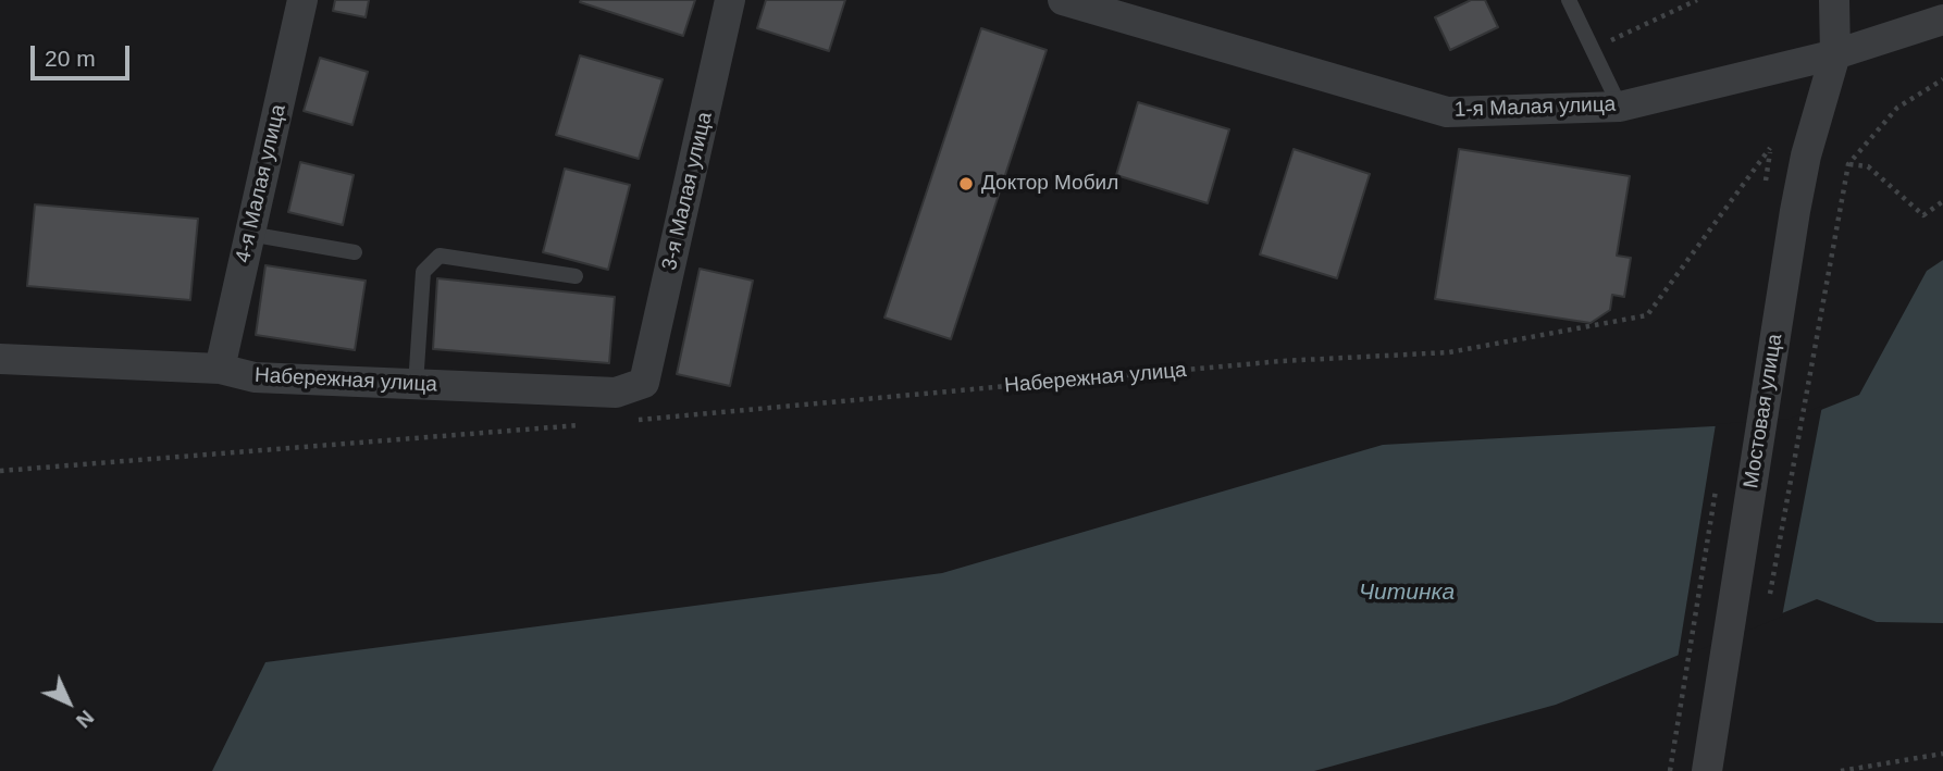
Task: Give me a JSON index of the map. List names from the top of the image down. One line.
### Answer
{"streets":{"street":["1-я Малая улица","4-я Малая улица","3-я Малая улица","Набережная улица","Мостовая улица"]},"crossings":[["1-я Малая улица","Мостовая улица"],["4-я Малая улица","Набережная улица"],["3-я Малая улица","Набережная улица"]],"water":["Читинка"],"places":["Доктор Мобил"],"scale_bar":"20 m","north":"bottom right"}
